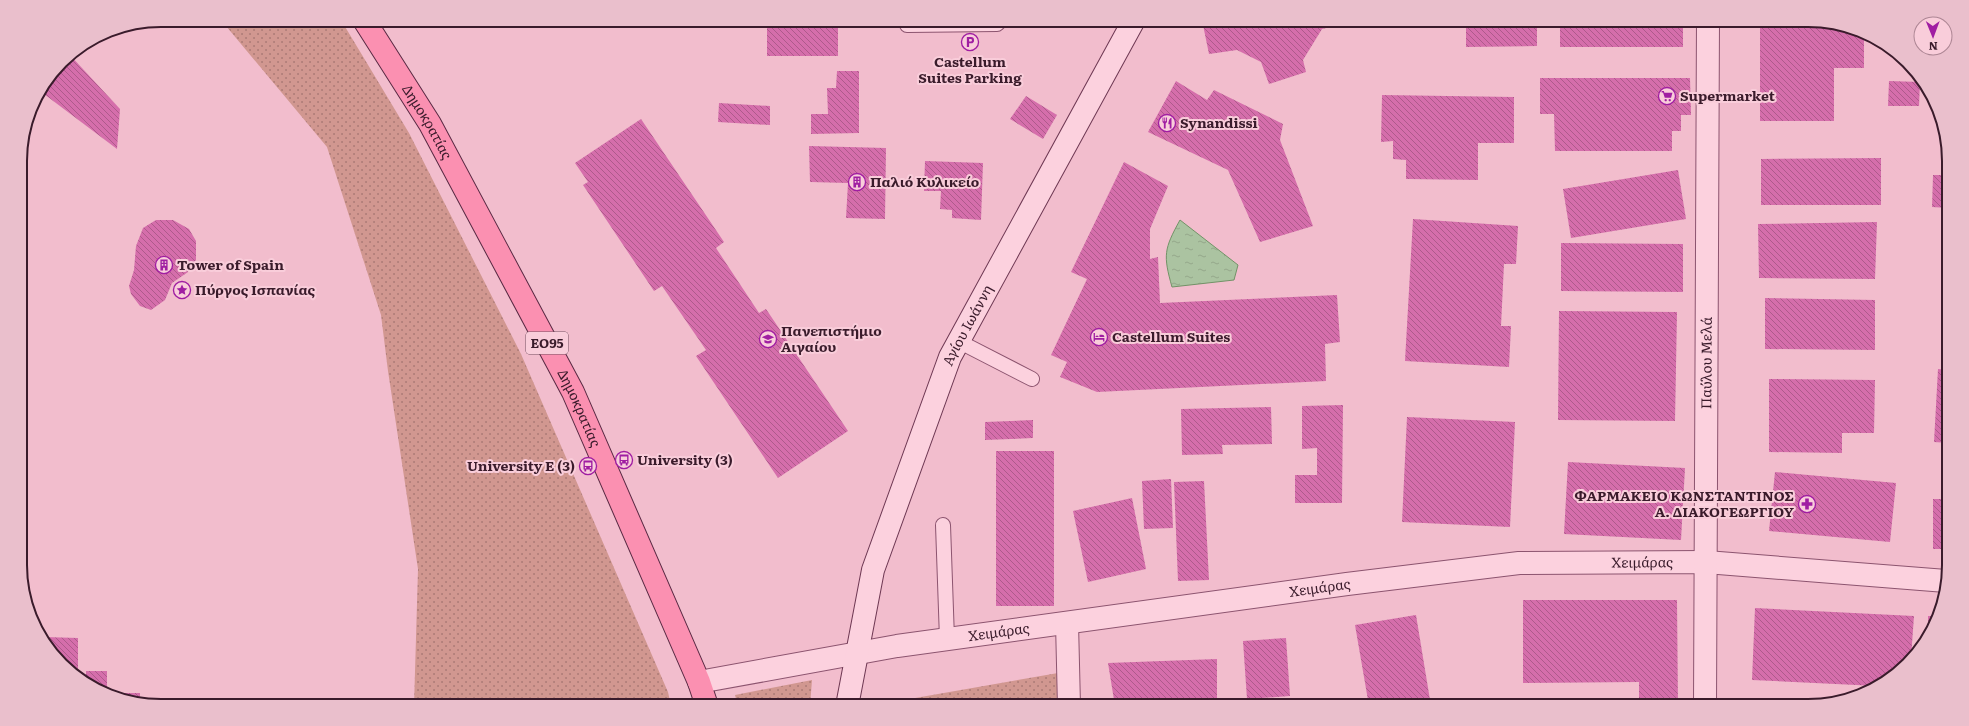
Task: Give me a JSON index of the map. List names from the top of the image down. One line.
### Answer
{"streets":{"main road":["Δημοκρατίας","ΕΟ95"],"street":["Αγίου Ιωάννη","Παύλου Μελά","Χειμάρας"]},"crossings":[["Δημοκρατίας","Χειμάρας"],["Αγίου Ιωάννη","Χειμάρας"],["Παύλου Μελά","Χειμάρας"]],"places":{"parking":["Castellum Suites Parking"],"supermarket":["Supermarket"],"restaurant":["Synandissi"],"building":["Παλιό Κυλικείο","Tower of Spain"],"place":["Πύργος Ισπανίας"],"hotel":["Castellum Suites"],"school or university":["Πανεπιστήμιο Αιγαίου"],"bus stop":["University (3)","University E (3)"],"pharmacy":["ΦΑΡΜΑΚΕΙΟ ΚΩΝΣΤΑΝΤΙΝΟΣ Α. ΔΙΑΚΟΓΕΩΡΓΙΟΥ"]},"north":"bottom"}
